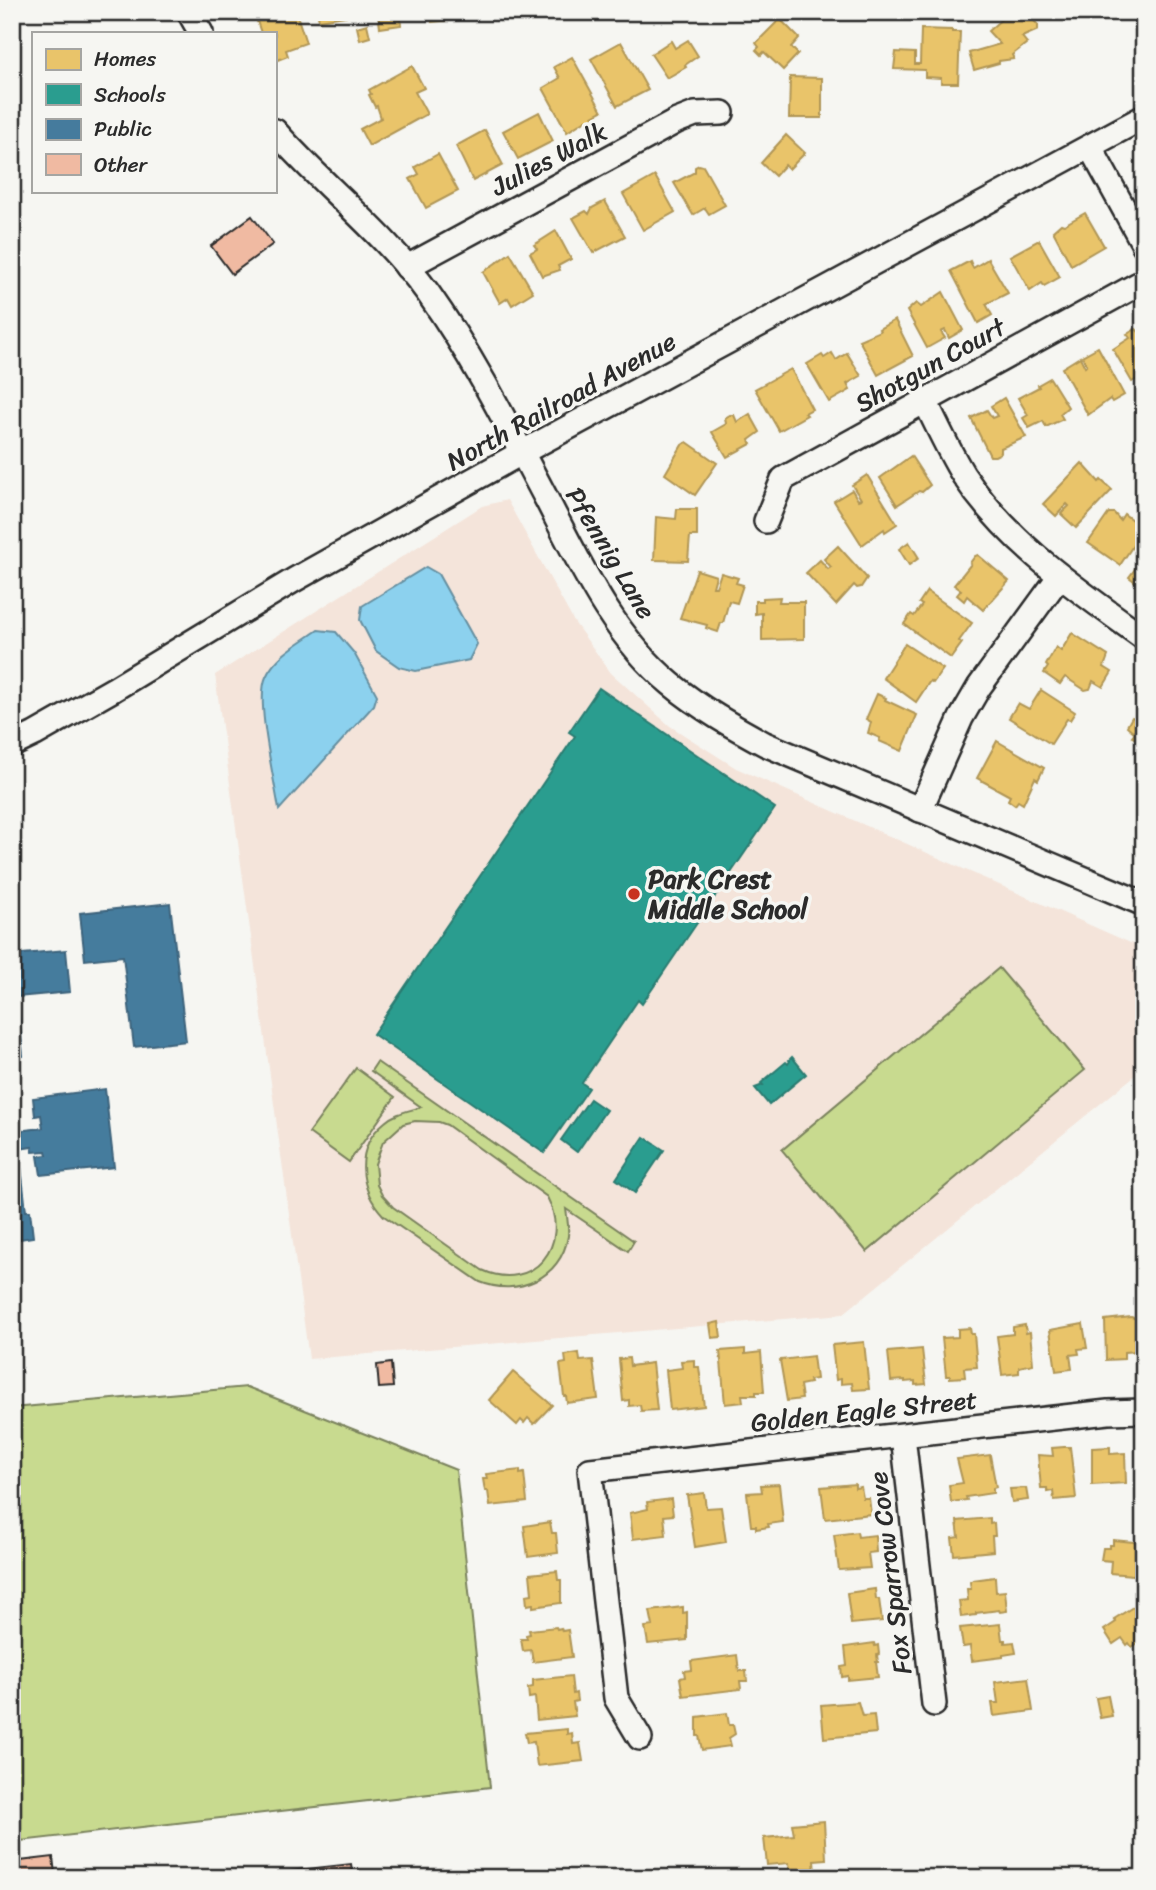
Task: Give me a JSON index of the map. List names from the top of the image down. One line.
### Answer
{"streets":{"street":["Julies Walk","Shotgun Court","North Railroad Avenue","Pfennig Lane","Golden Eagle Street","Fox Sparrow Cove"]},"crossings":[["Julies Walk","Pfennig Lane"],["North Railroad Avenue","Pfennig Lane"],["Golden Eagle Street","Fox Sparrow Cove"]],"places":["Park Crest Middle School"],"legend":["Homes","Schools","Public","Other"]}
